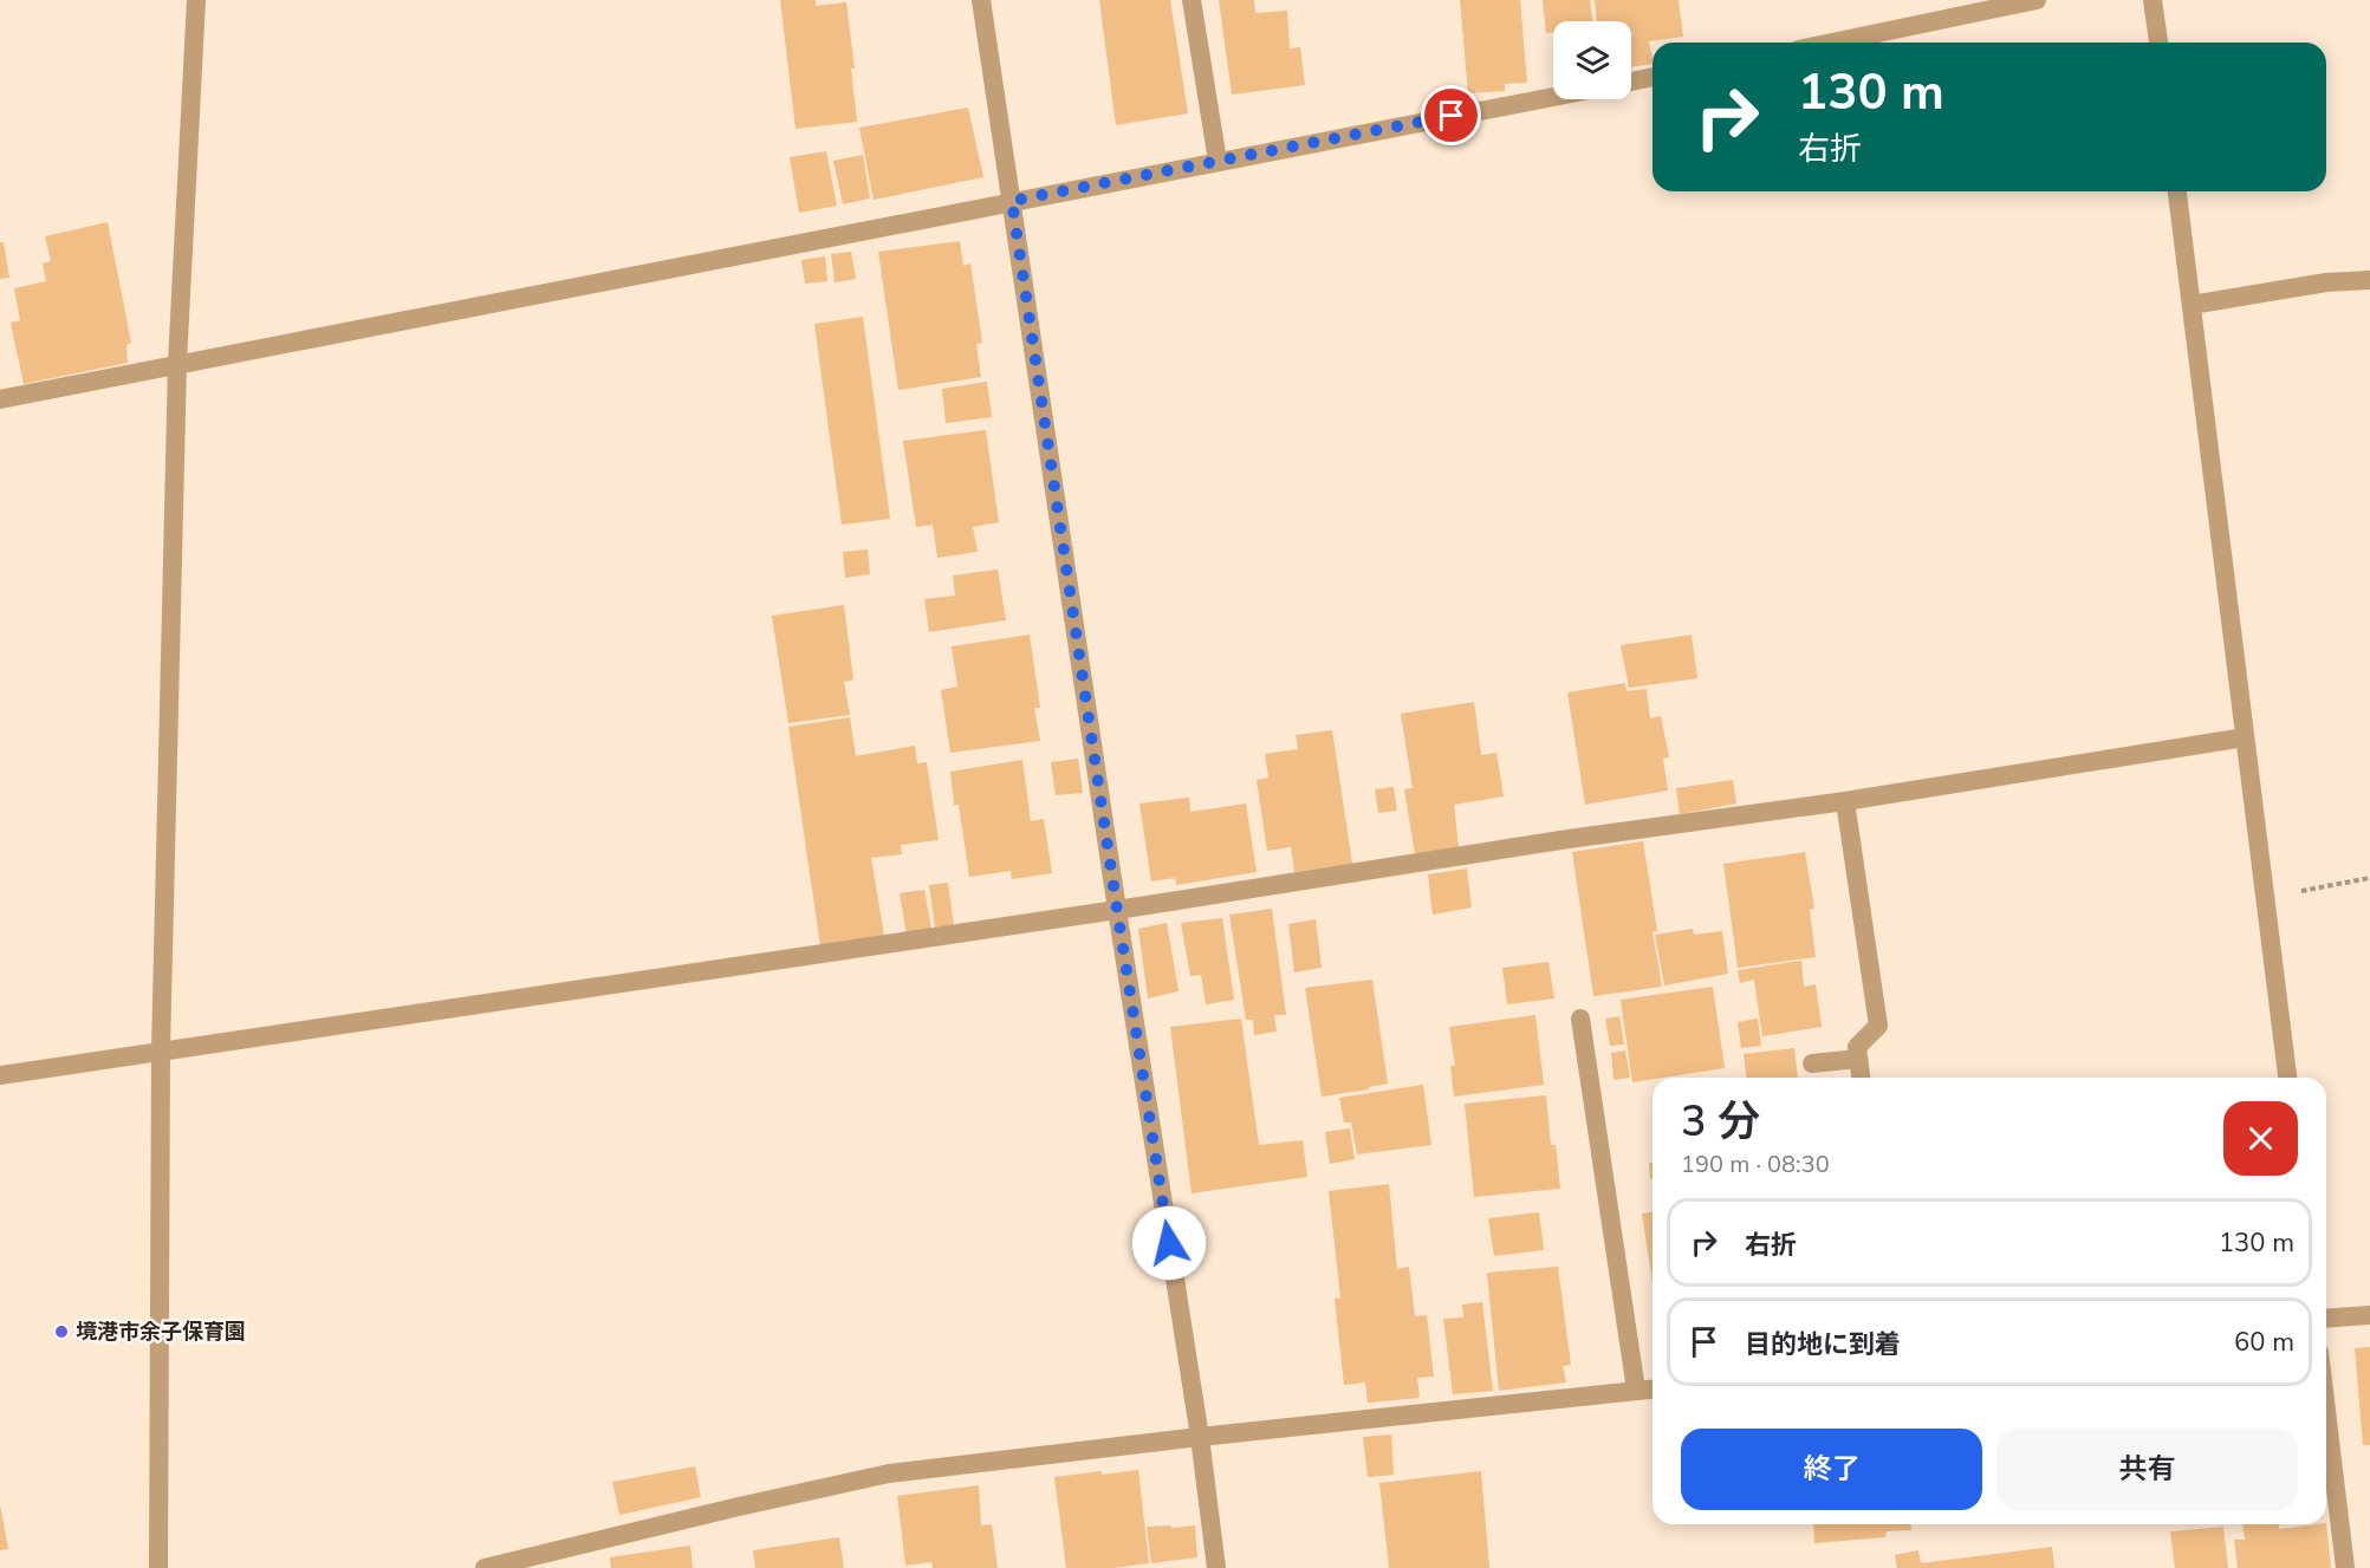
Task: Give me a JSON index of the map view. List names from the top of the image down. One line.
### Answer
{"places":["境港市余子保育園"],"page":{"turn":["130 m","右折"],"heading":["3 分","190 m · 08:30"],"list":[{"name":"右折","value":"130 m"},{"name":"目的地に到着","value":"60 m"}],"buttons":["終了","共有"]}}
